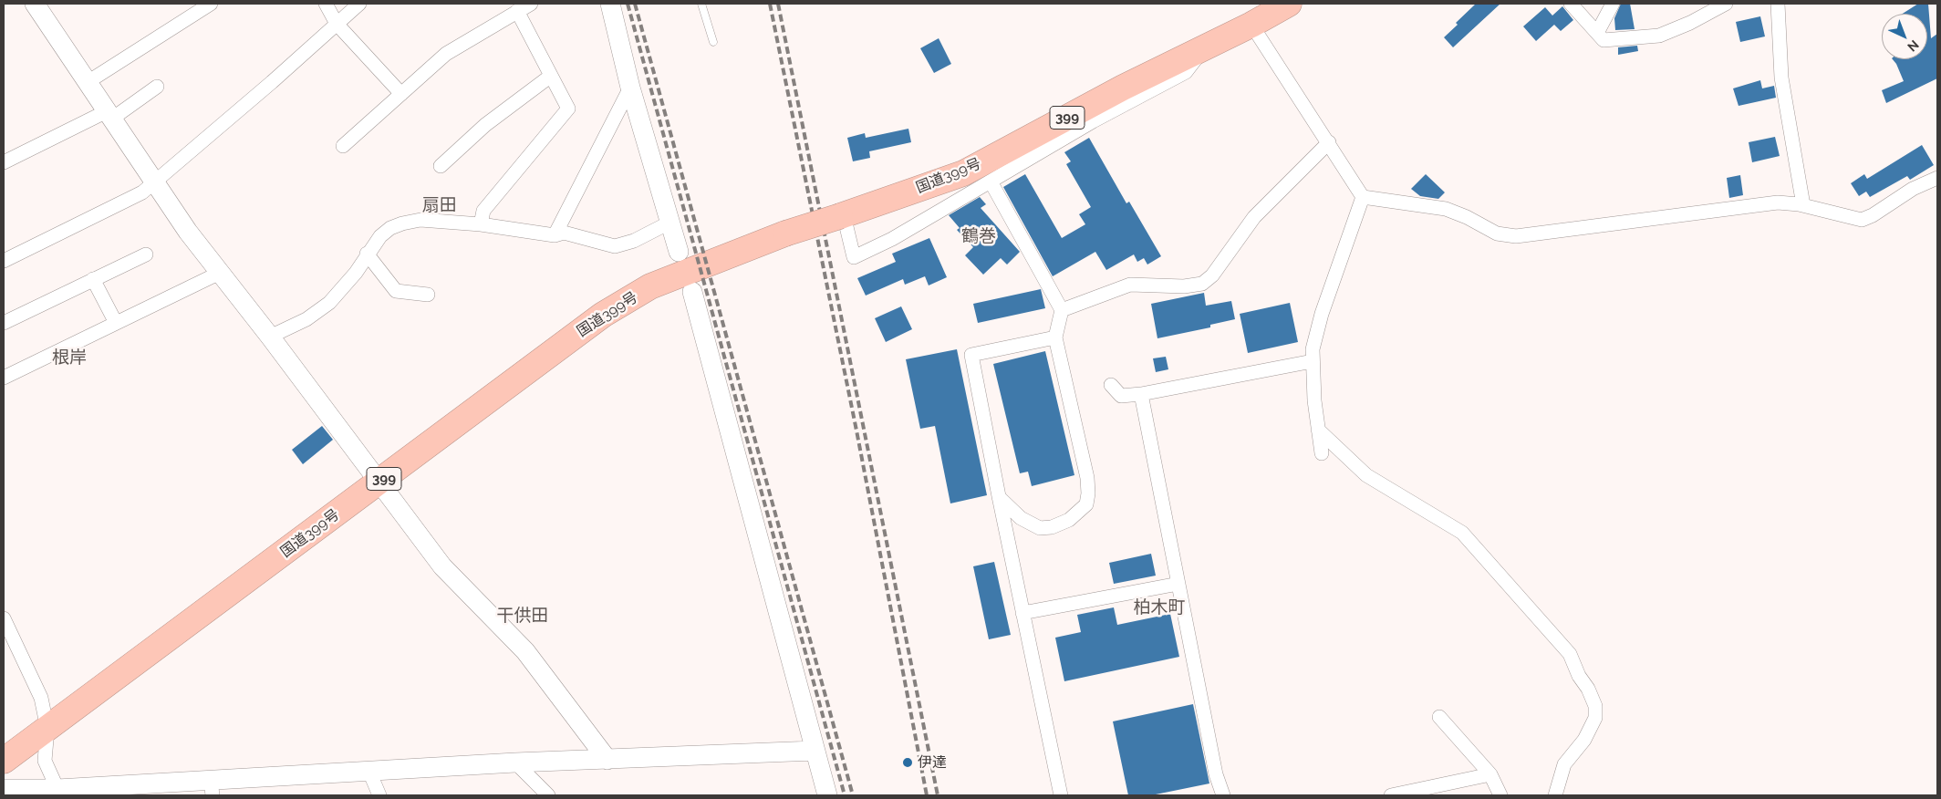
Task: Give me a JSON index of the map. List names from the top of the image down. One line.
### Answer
{"streets":{"highway":["399","国道399号"]},"districts":["扇田","鶴巻","根岸","柏木町","干供田"],"places":["伊達"],"north":"bottom right"}
